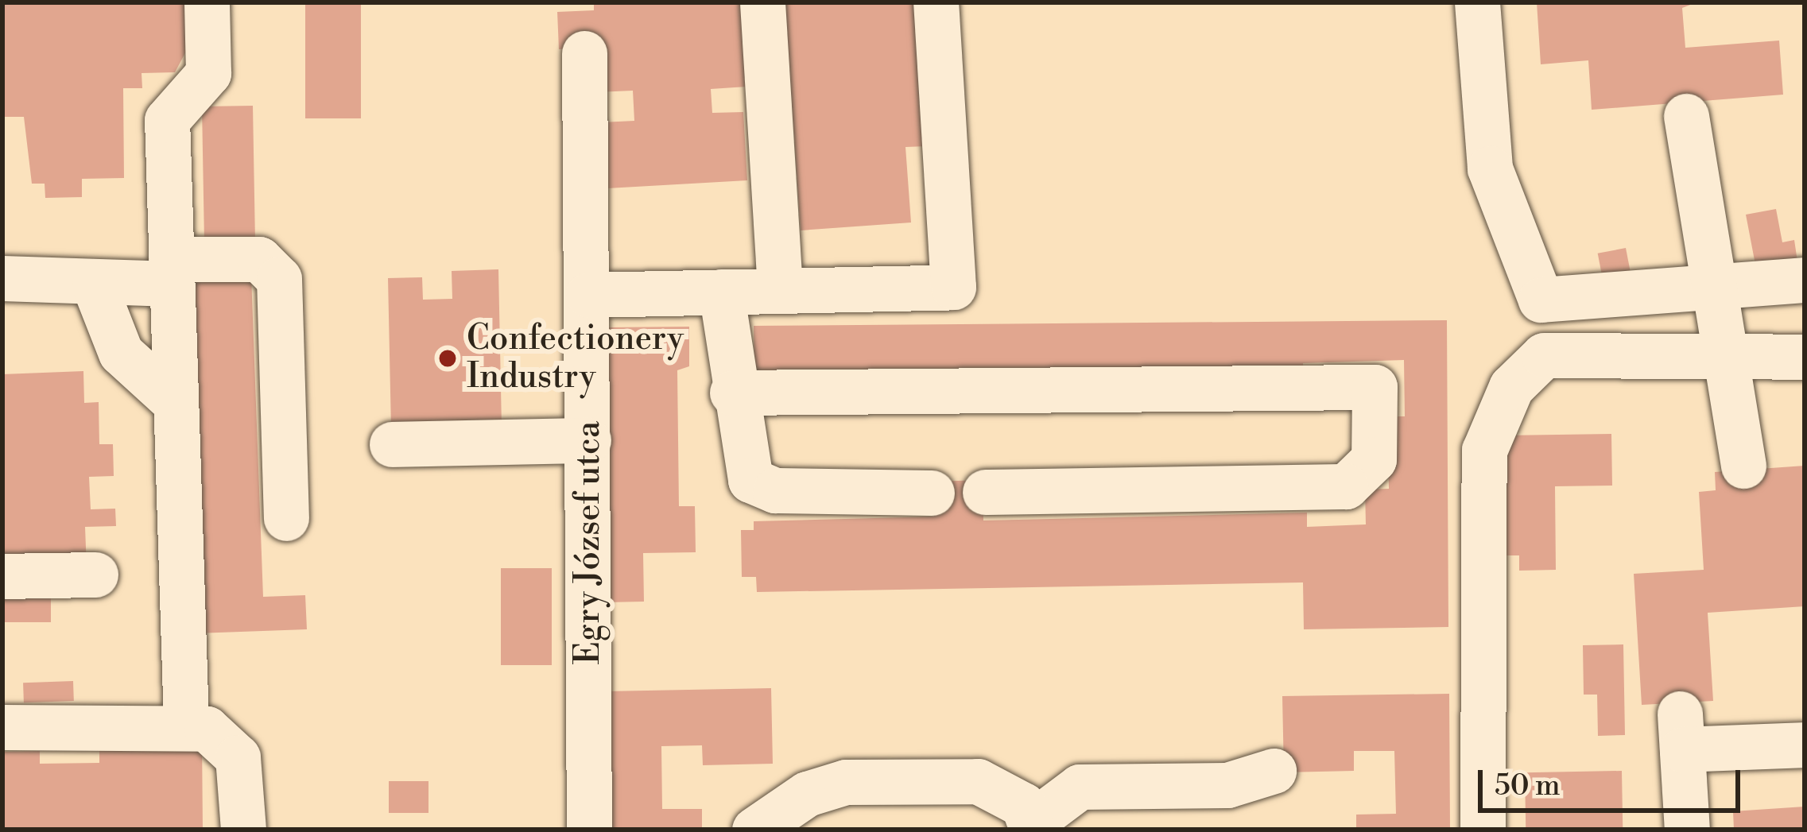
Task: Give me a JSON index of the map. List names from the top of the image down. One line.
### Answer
{"streets":{"street":["Egry József utca"]},"places":["Confectionery Industry"],"scale_bar":"50 m"}
